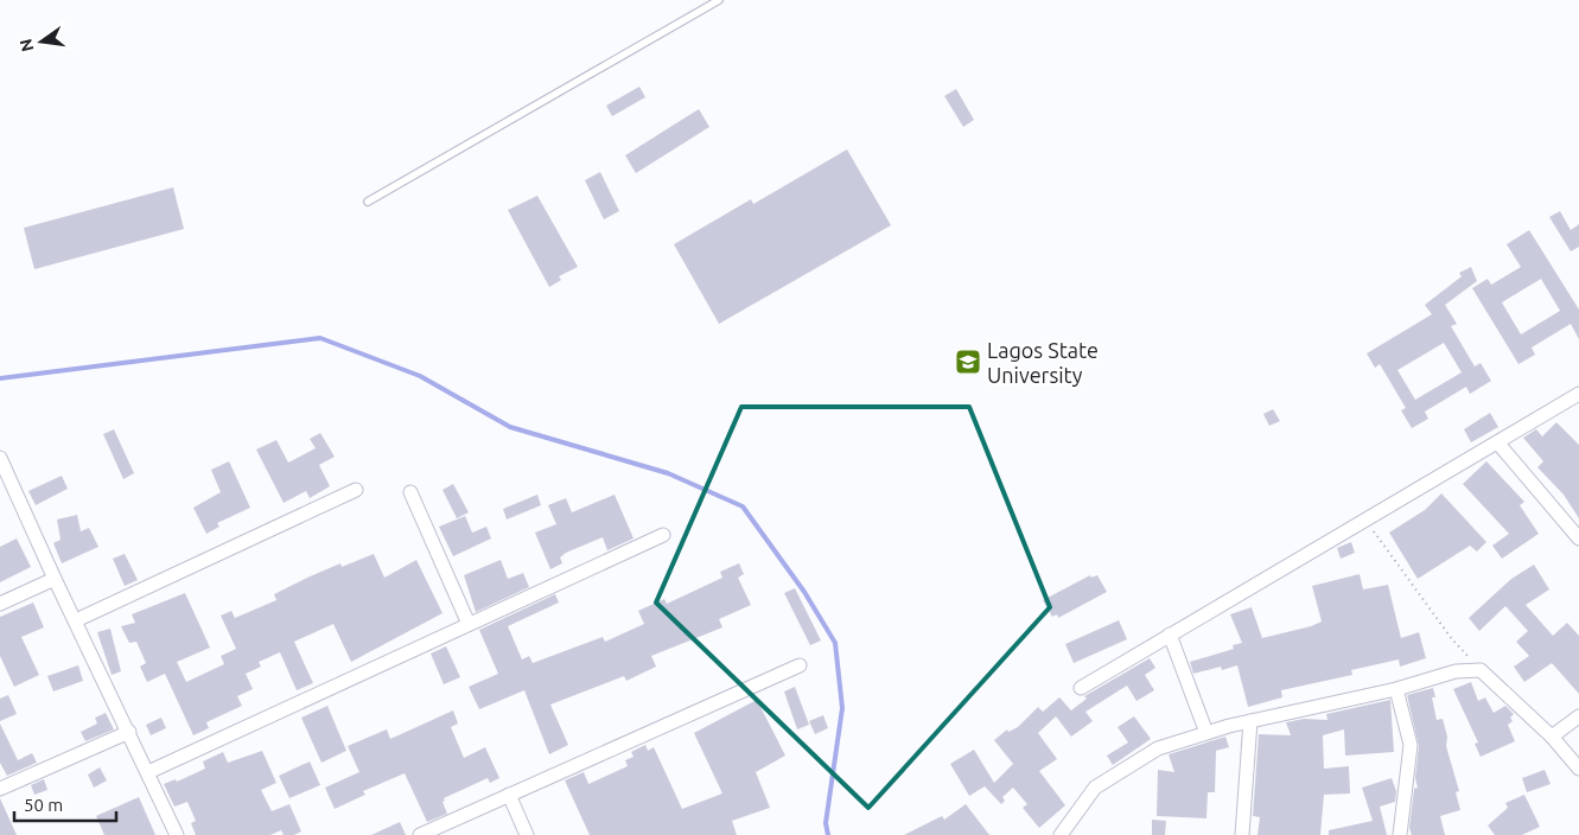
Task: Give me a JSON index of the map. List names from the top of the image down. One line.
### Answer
{"places":{"school or university":["Lagos State University"]},"scale_bar":"50 m","north":"left"}
